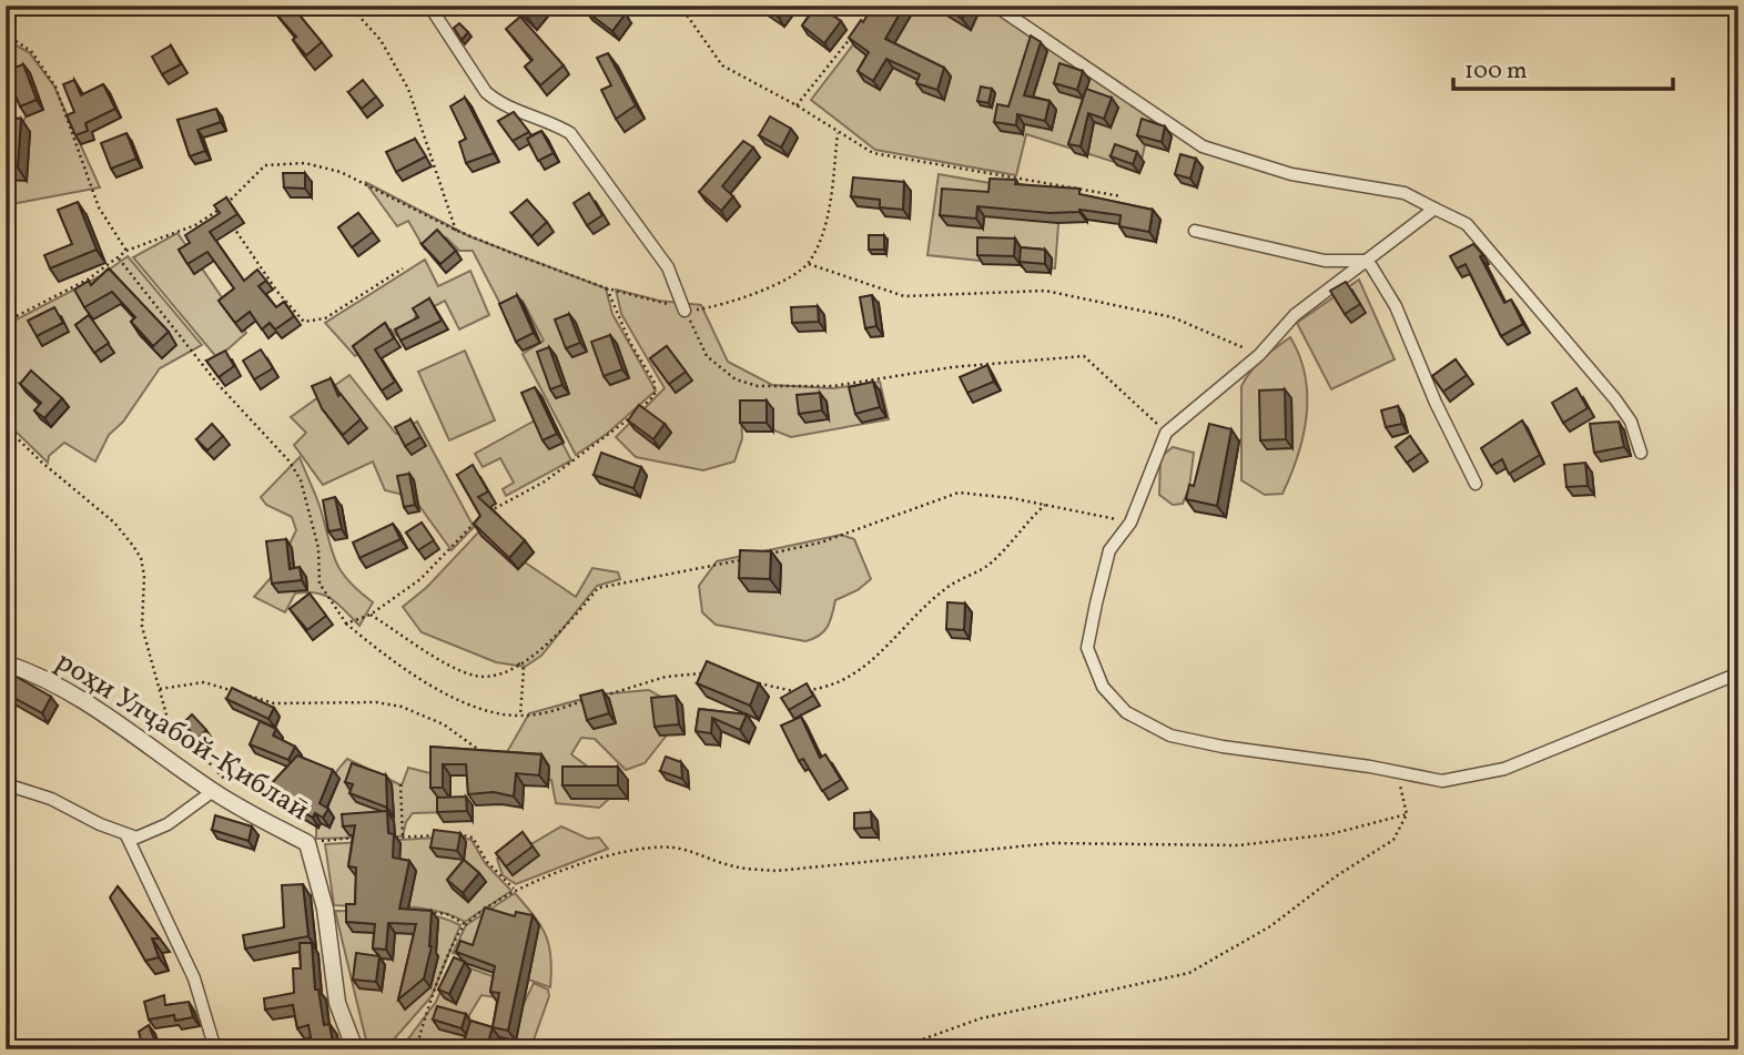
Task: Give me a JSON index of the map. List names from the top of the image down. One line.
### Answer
{"streets":{"street":["роҳи Улҷабой-Қиблаӣ"]},"scale_bar":"100 m"}
